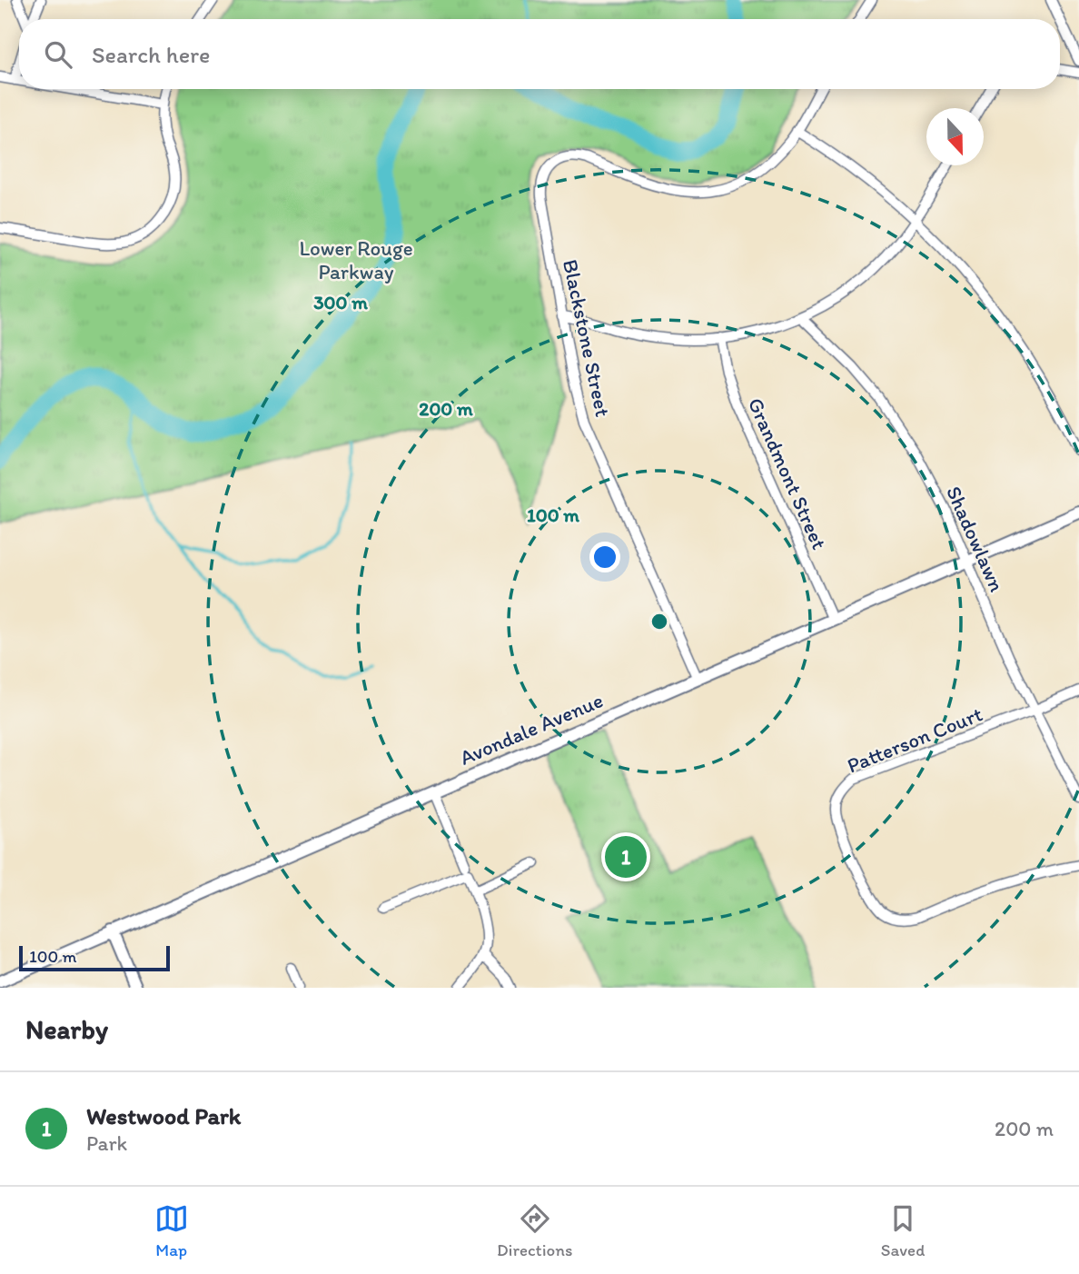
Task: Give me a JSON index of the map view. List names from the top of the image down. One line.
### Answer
{"streets":{"street":["Blackstone Street","Grandmont Street","Shadowlawn","Avondale Avenue","Patterson Court"]},"crossings":[["Blackstone Street","Avondale Avenue"],["Grandmont Street","Avondale Avenue"],["Shadowlawn","Avondale Avenue"],["Shadowlawn","Patterson Court"]],"parks":["Lower Rouge Parkway"],"scale_bar":"100 m","north":"bottom","page":{"search":"Search here","pins":"1","scale":"100 m","heading":"Nearby","list":[{"mark":"1","name":"Westwood Park","note":"Park","value":"200 m"}],"nav":["Map","Directions","Saved"]},"rings":["300 m","200 m","100 m"]}
